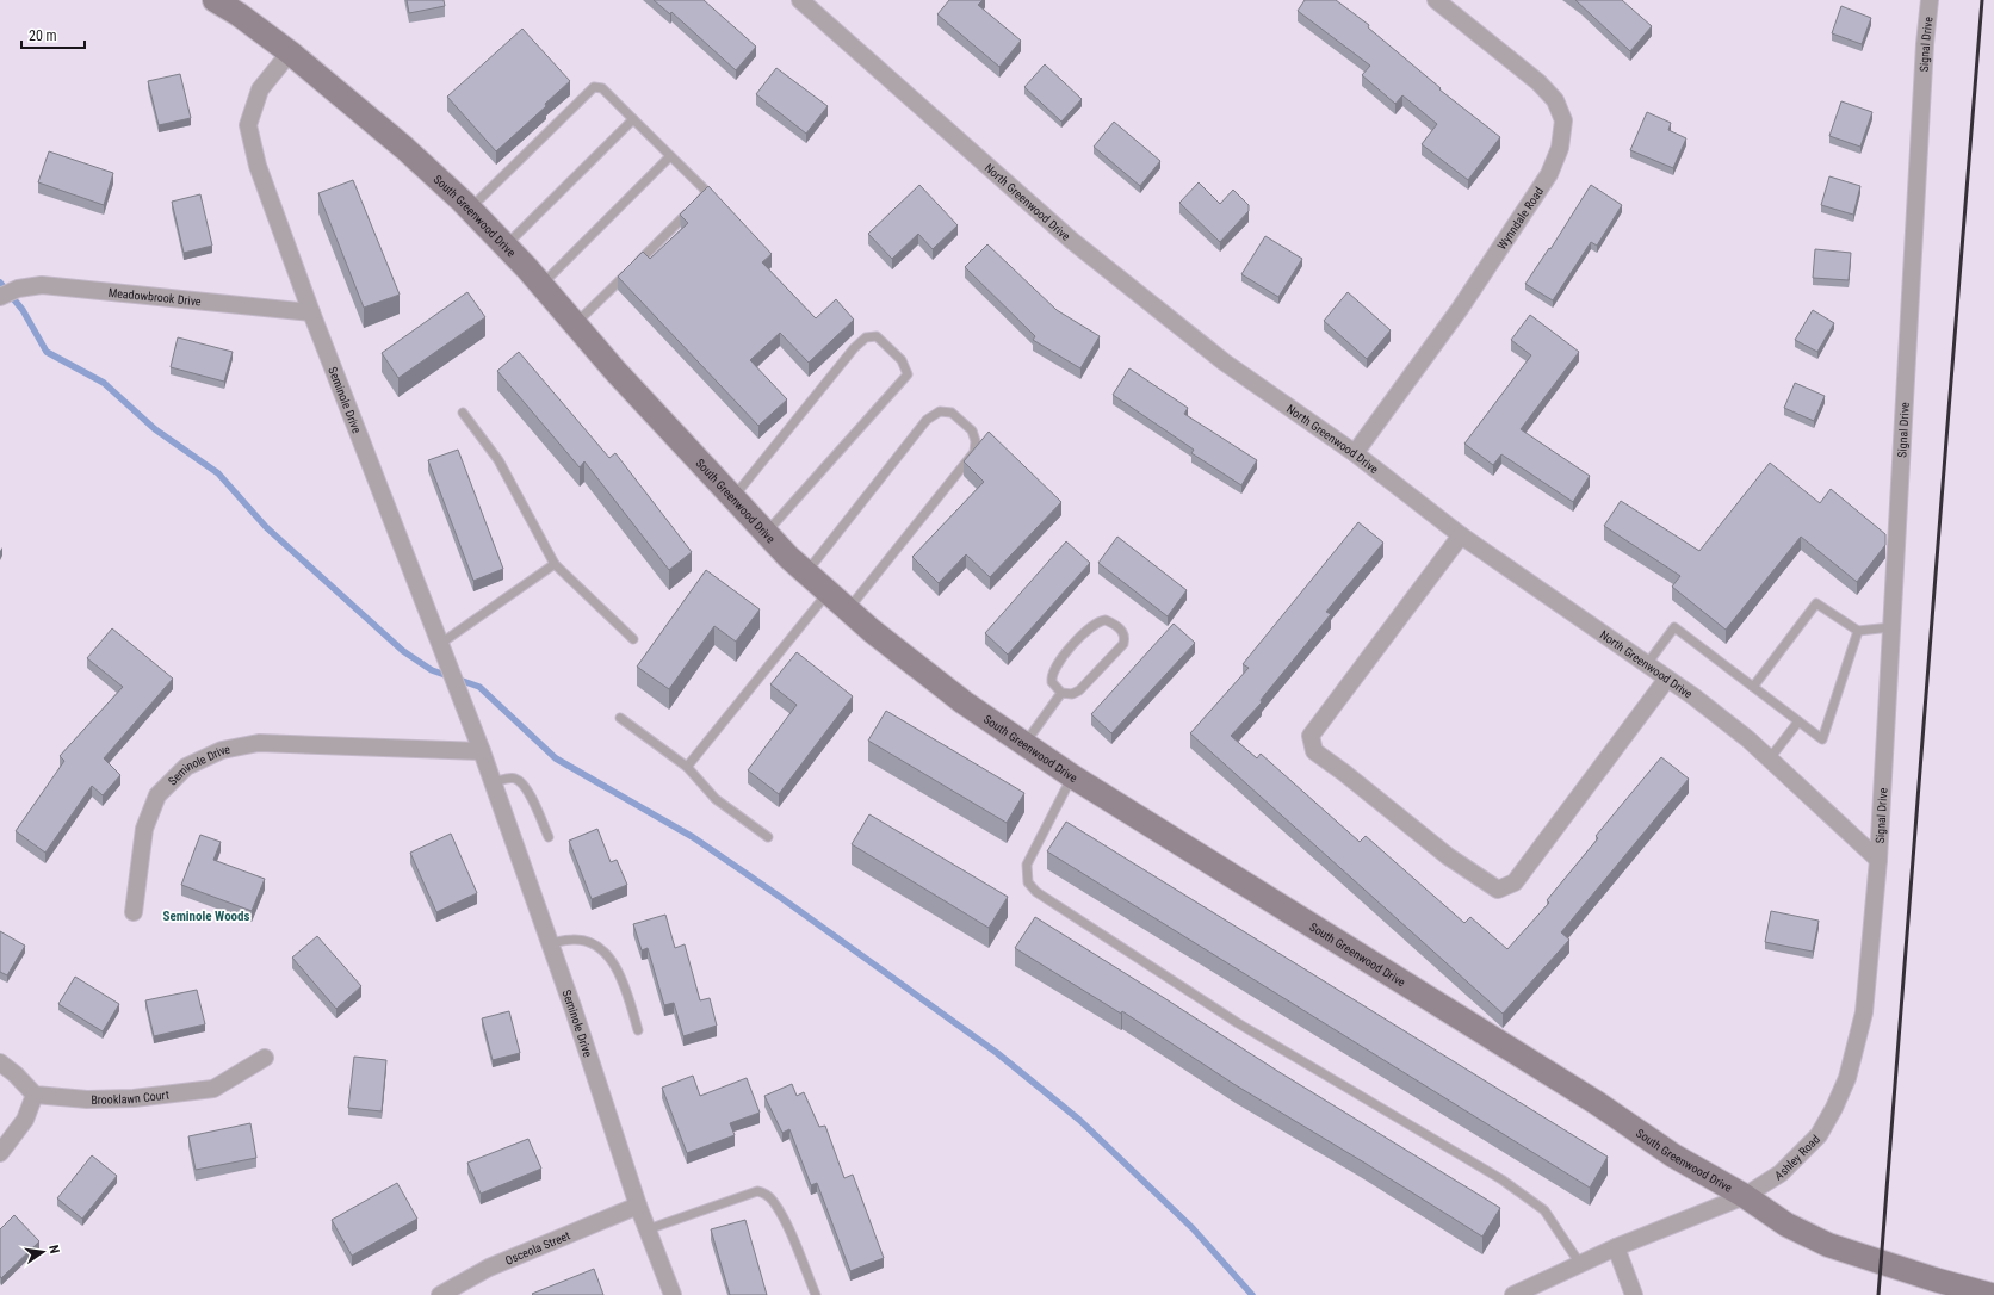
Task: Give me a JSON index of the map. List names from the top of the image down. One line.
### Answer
{"streets":{"street":["Signal Drive","North Greenwood Drive","South Greenwood Drive","Wynndale Road","Meadowbrook Drive","Seminole Drive","Brooklawn Court","Ashley Road","Osceola Street"]},"crossings":[["Signal Drive","North Greenwood Drive"],["Signal Drive","Ashley Road"],["North Greenwood Drive","Wynndale Road"],["North Greenwood Drive","Ashley Road"],["South Greenwood Drive","Seminole Drive"],["South Greenwood Drive","Ashley Road"],["Meadowbrook Drive","Seminole Drive"],["Seminole Drive","Osceola Street"]],"districts":["Seminole Woods"],"scale_bar":"20 m","north":"right"}
